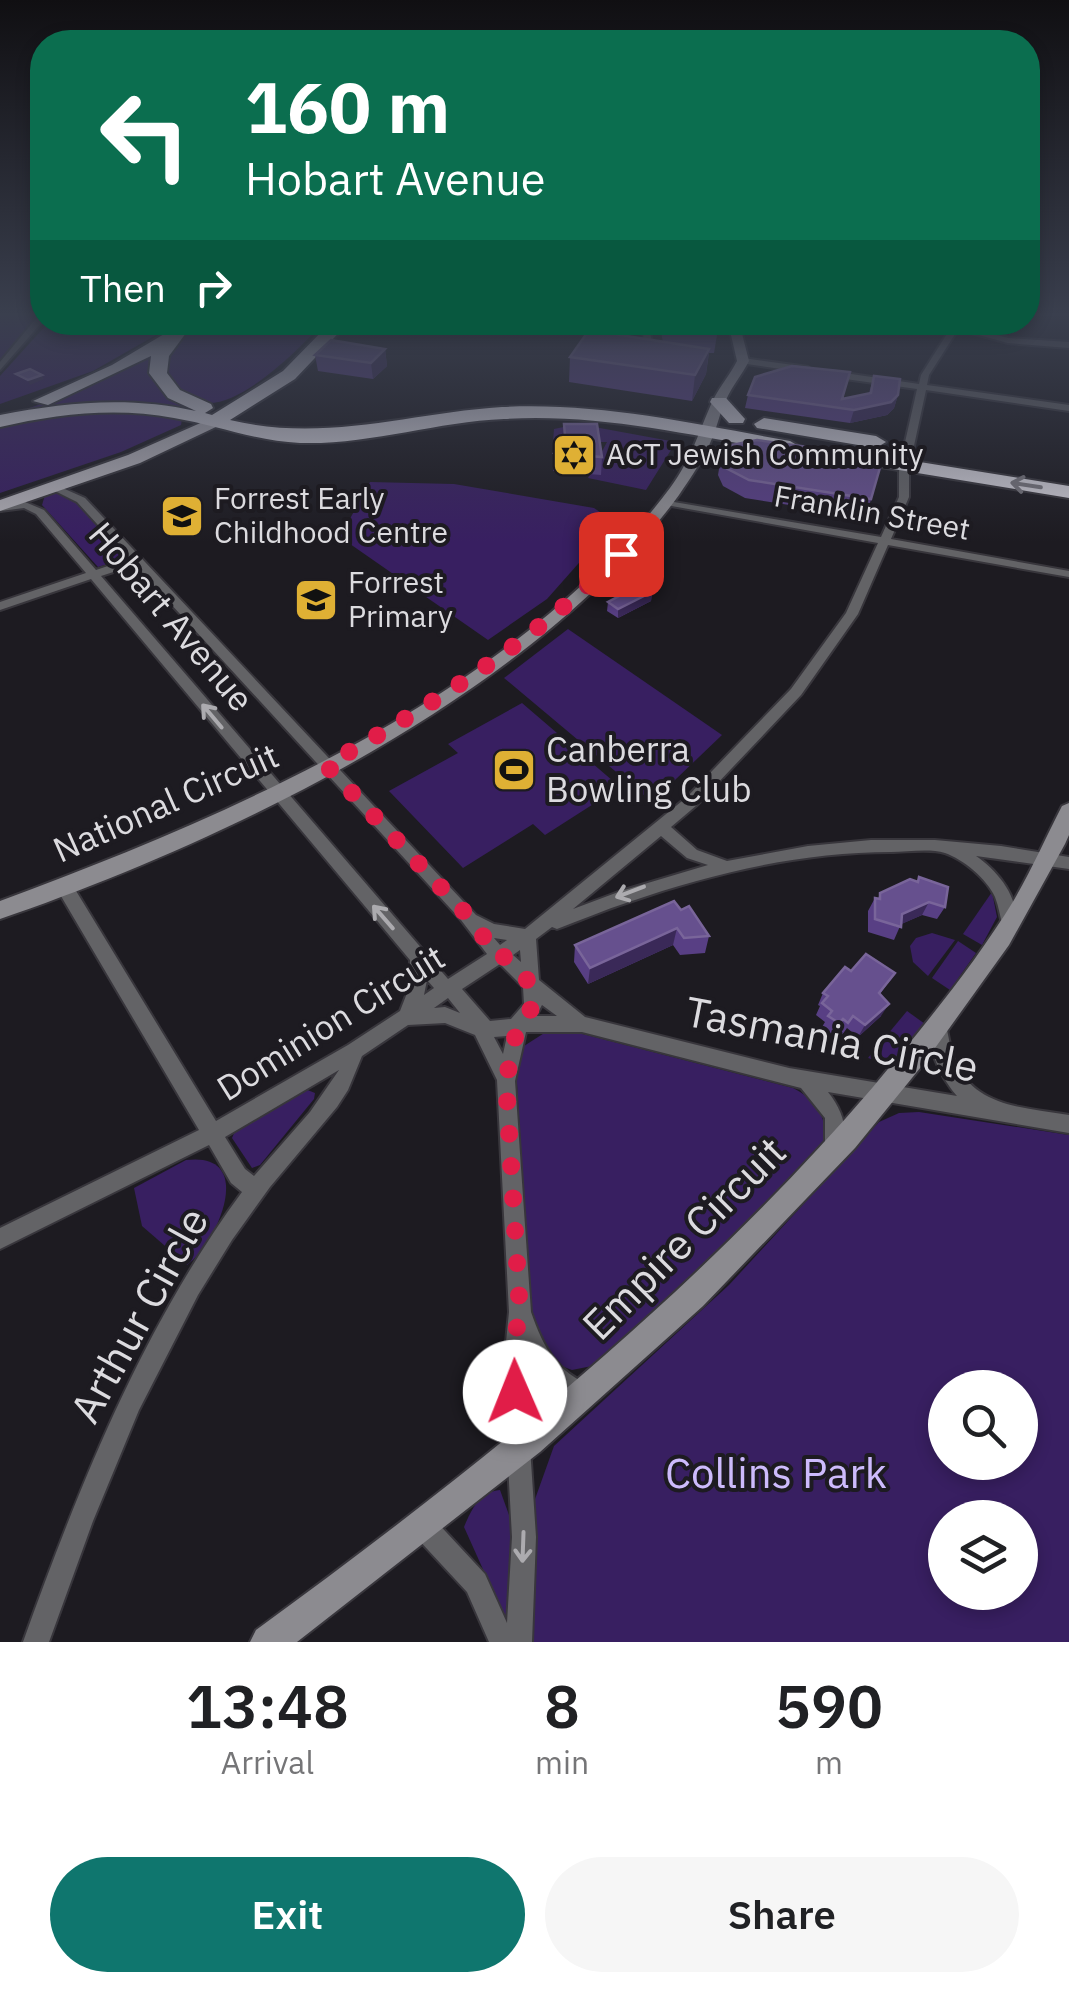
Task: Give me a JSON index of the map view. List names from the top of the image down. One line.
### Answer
{"streets":{"street":["Franklin Street","Hobart Avenue","National Circuit","Dominion Circuit","Tasmania Circle","Empire Circuit","Arthur Circle"]},"crossings":[["Franklin Street","National Circuit"],["Franklin Street","Dominion Circuit"],["Hobart Avenue","National Circuit"],["Hobart Avenue","Dominion Circuit"],["Hobart Avenue","Tasmania Circle"],["Dominion Circuit","Tasmania Circle"],["Dominion Circuit","Arthur Circle"],["Tasmania Circle","Empire Circuit"]],"parks":["Collins Park"],"places":{"synagogue":["ACT Jewish Community"],"school or university":["Forrest Early Childhood Centre","Forrest Primary"],"sports":["Canberra Bowling Club"]},"page":{"turn":["160 m","Hobart Avenue"],"then":"Then","eta":["13:48","Arrival","8","min","590","m"],"buttons":["Exit","Share"]}}
